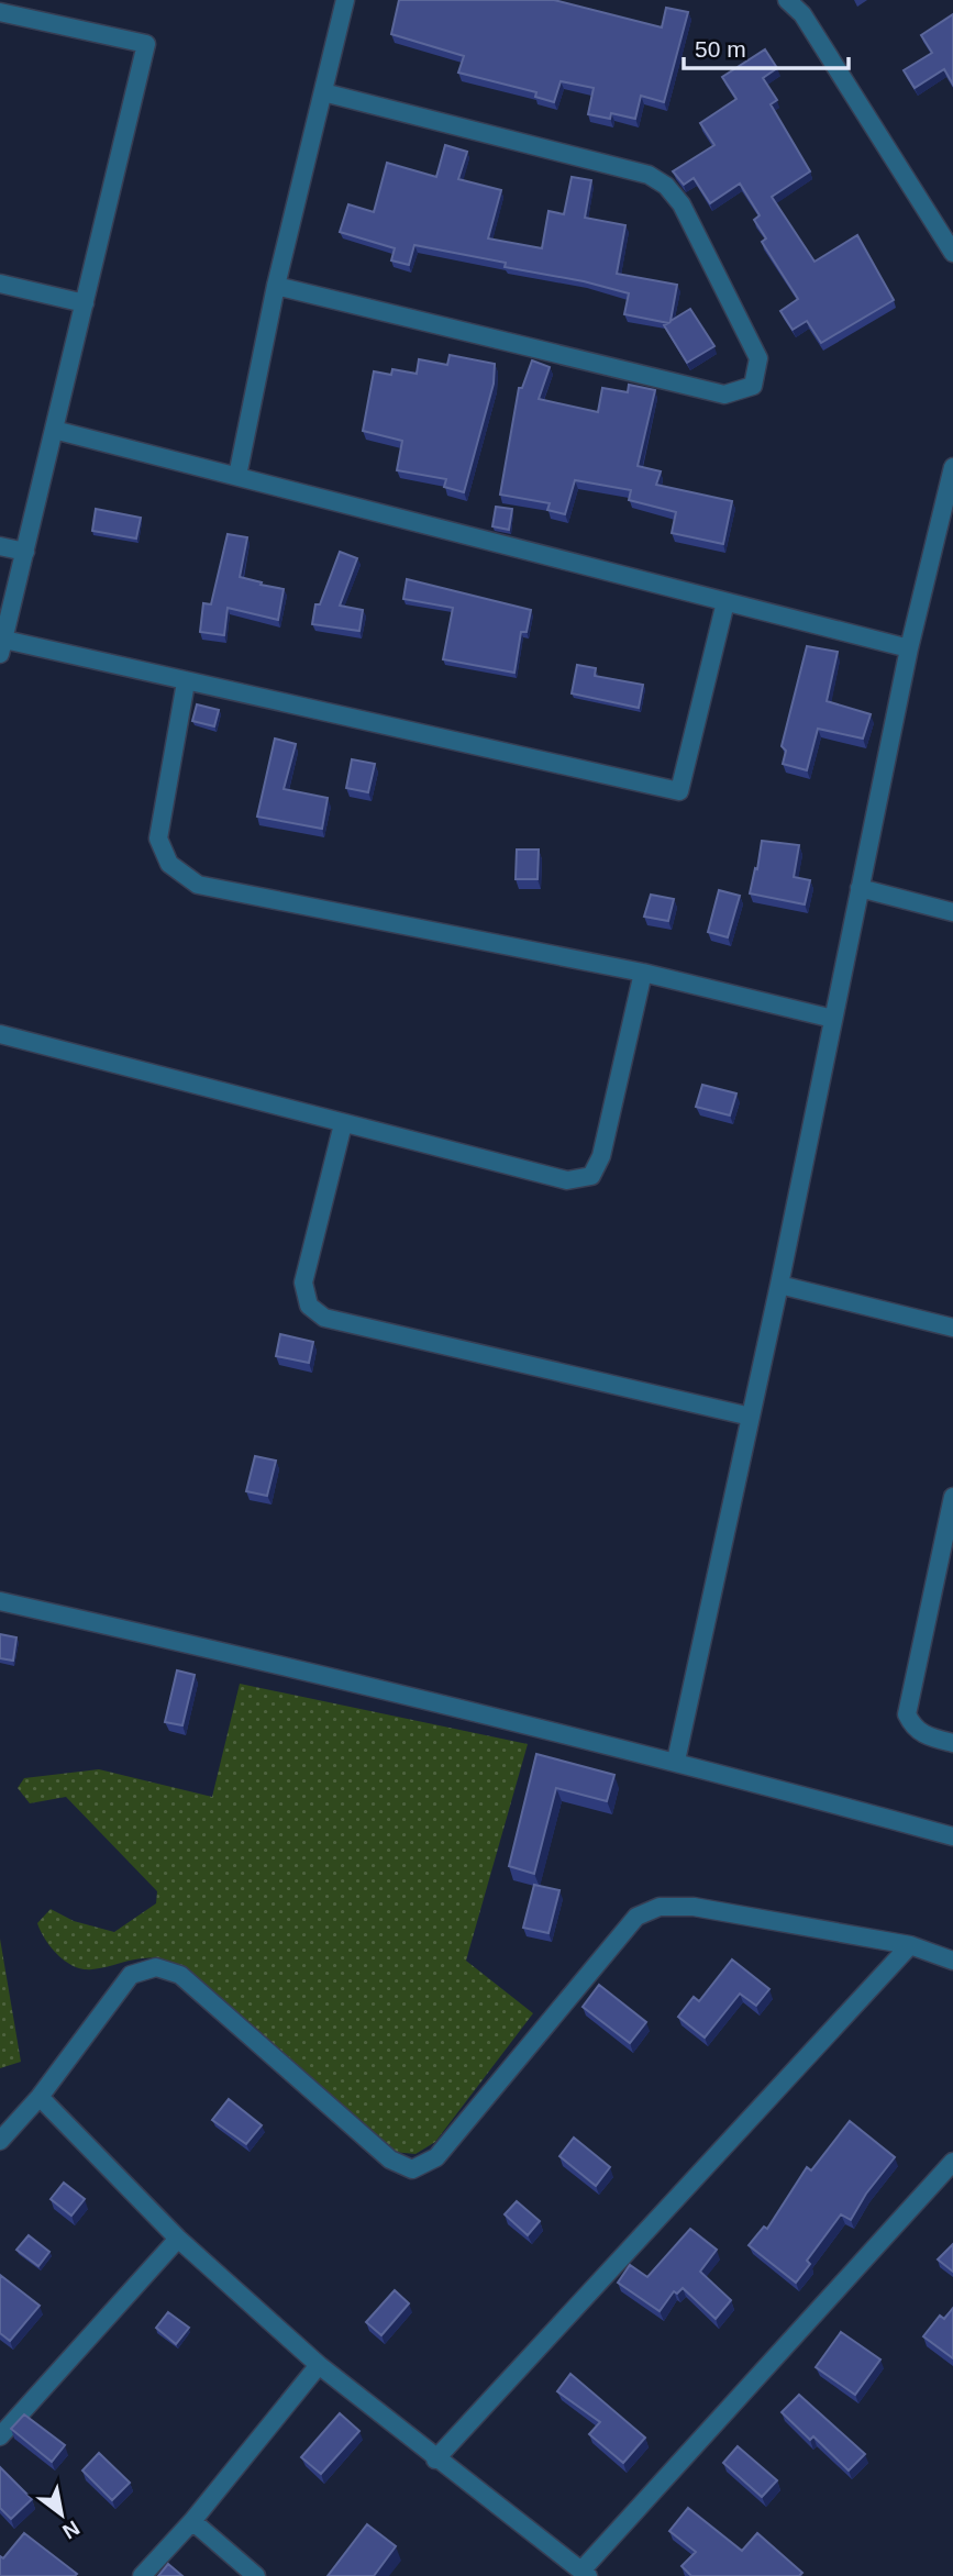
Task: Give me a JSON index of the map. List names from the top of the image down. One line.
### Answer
{"scale_bar":"50 m","north":"bottom right"}
